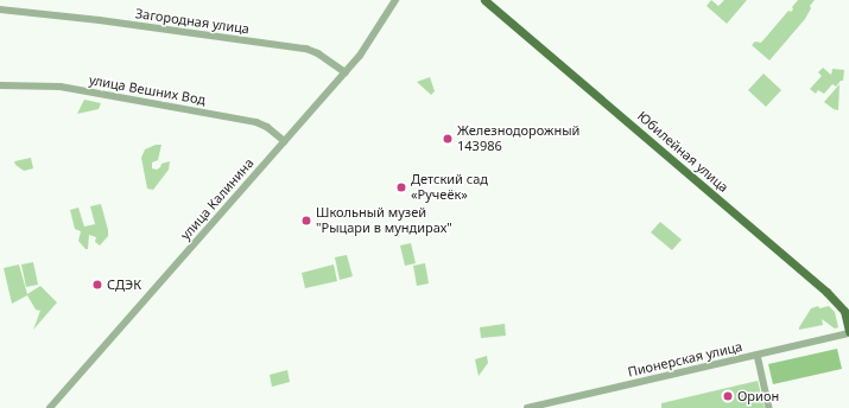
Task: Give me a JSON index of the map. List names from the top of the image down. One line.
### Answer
{"streets":{"main road":["Юбилейная улица"],"street":["Загородная улица","улица Вешних Вод","улица Калинина","Пионерская улица"]},"crossings":[["Загородная улица","улица Калинина"],["улица Вешних Вод","улица Калинина"],["Юбилейная улица","Пионерская улица"]],"places":["Железнодорожный 143986","Детский сад «Ручеёк»","Школьный музей \"Рыцари в мундирах\"","СДЭК","Орион"]}
